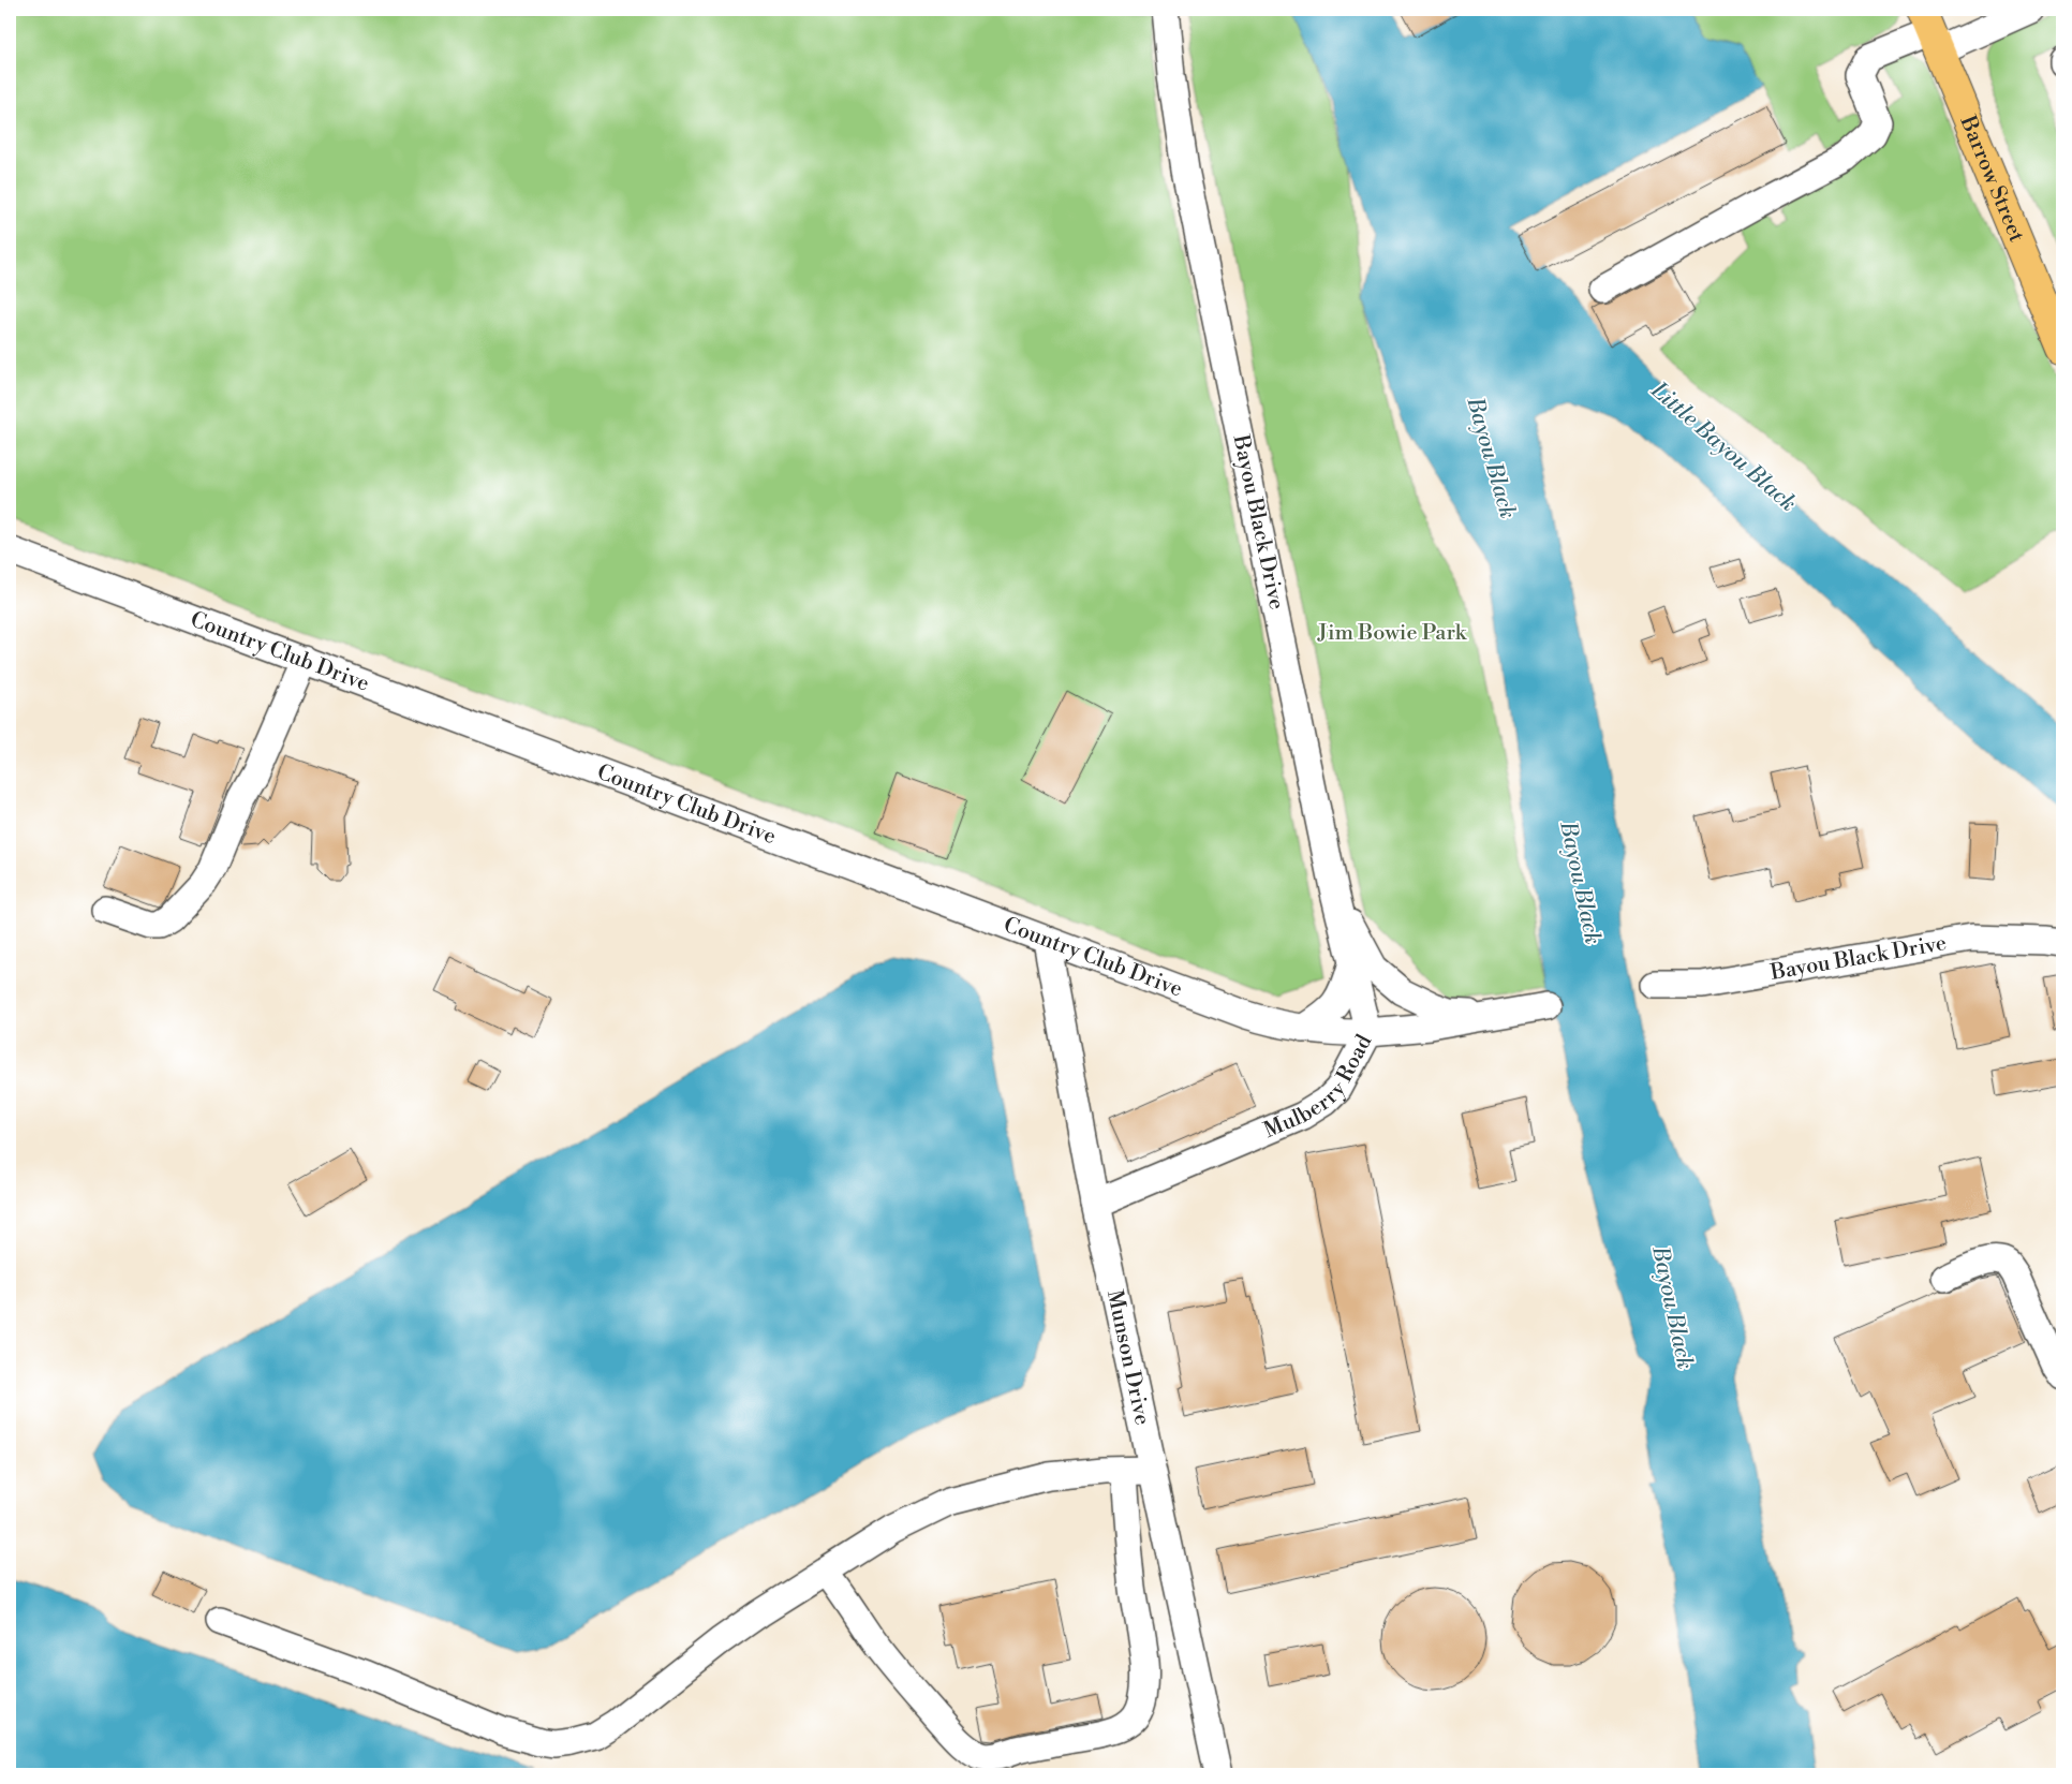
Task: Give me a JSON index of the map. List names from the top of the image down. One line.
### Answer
{"streets":{"main road":["Barrow Street"],"street":["Bayou Black Drive","Country Club Drive","Mulberry Road","Munson Drive"]},"crossings":[["Bayou Black Drive","Country Club Drive"],["Bayou Black Drive","Mulberry Road"],["Country Club Drive","Mulberry Road"],["Country Club Drive","Munson Drive"],["Mulberry Road","Munson Drive"]],"water":["Little Bayou Black","Bayou Black"],"parks":["Jim Bowie Park"]}
